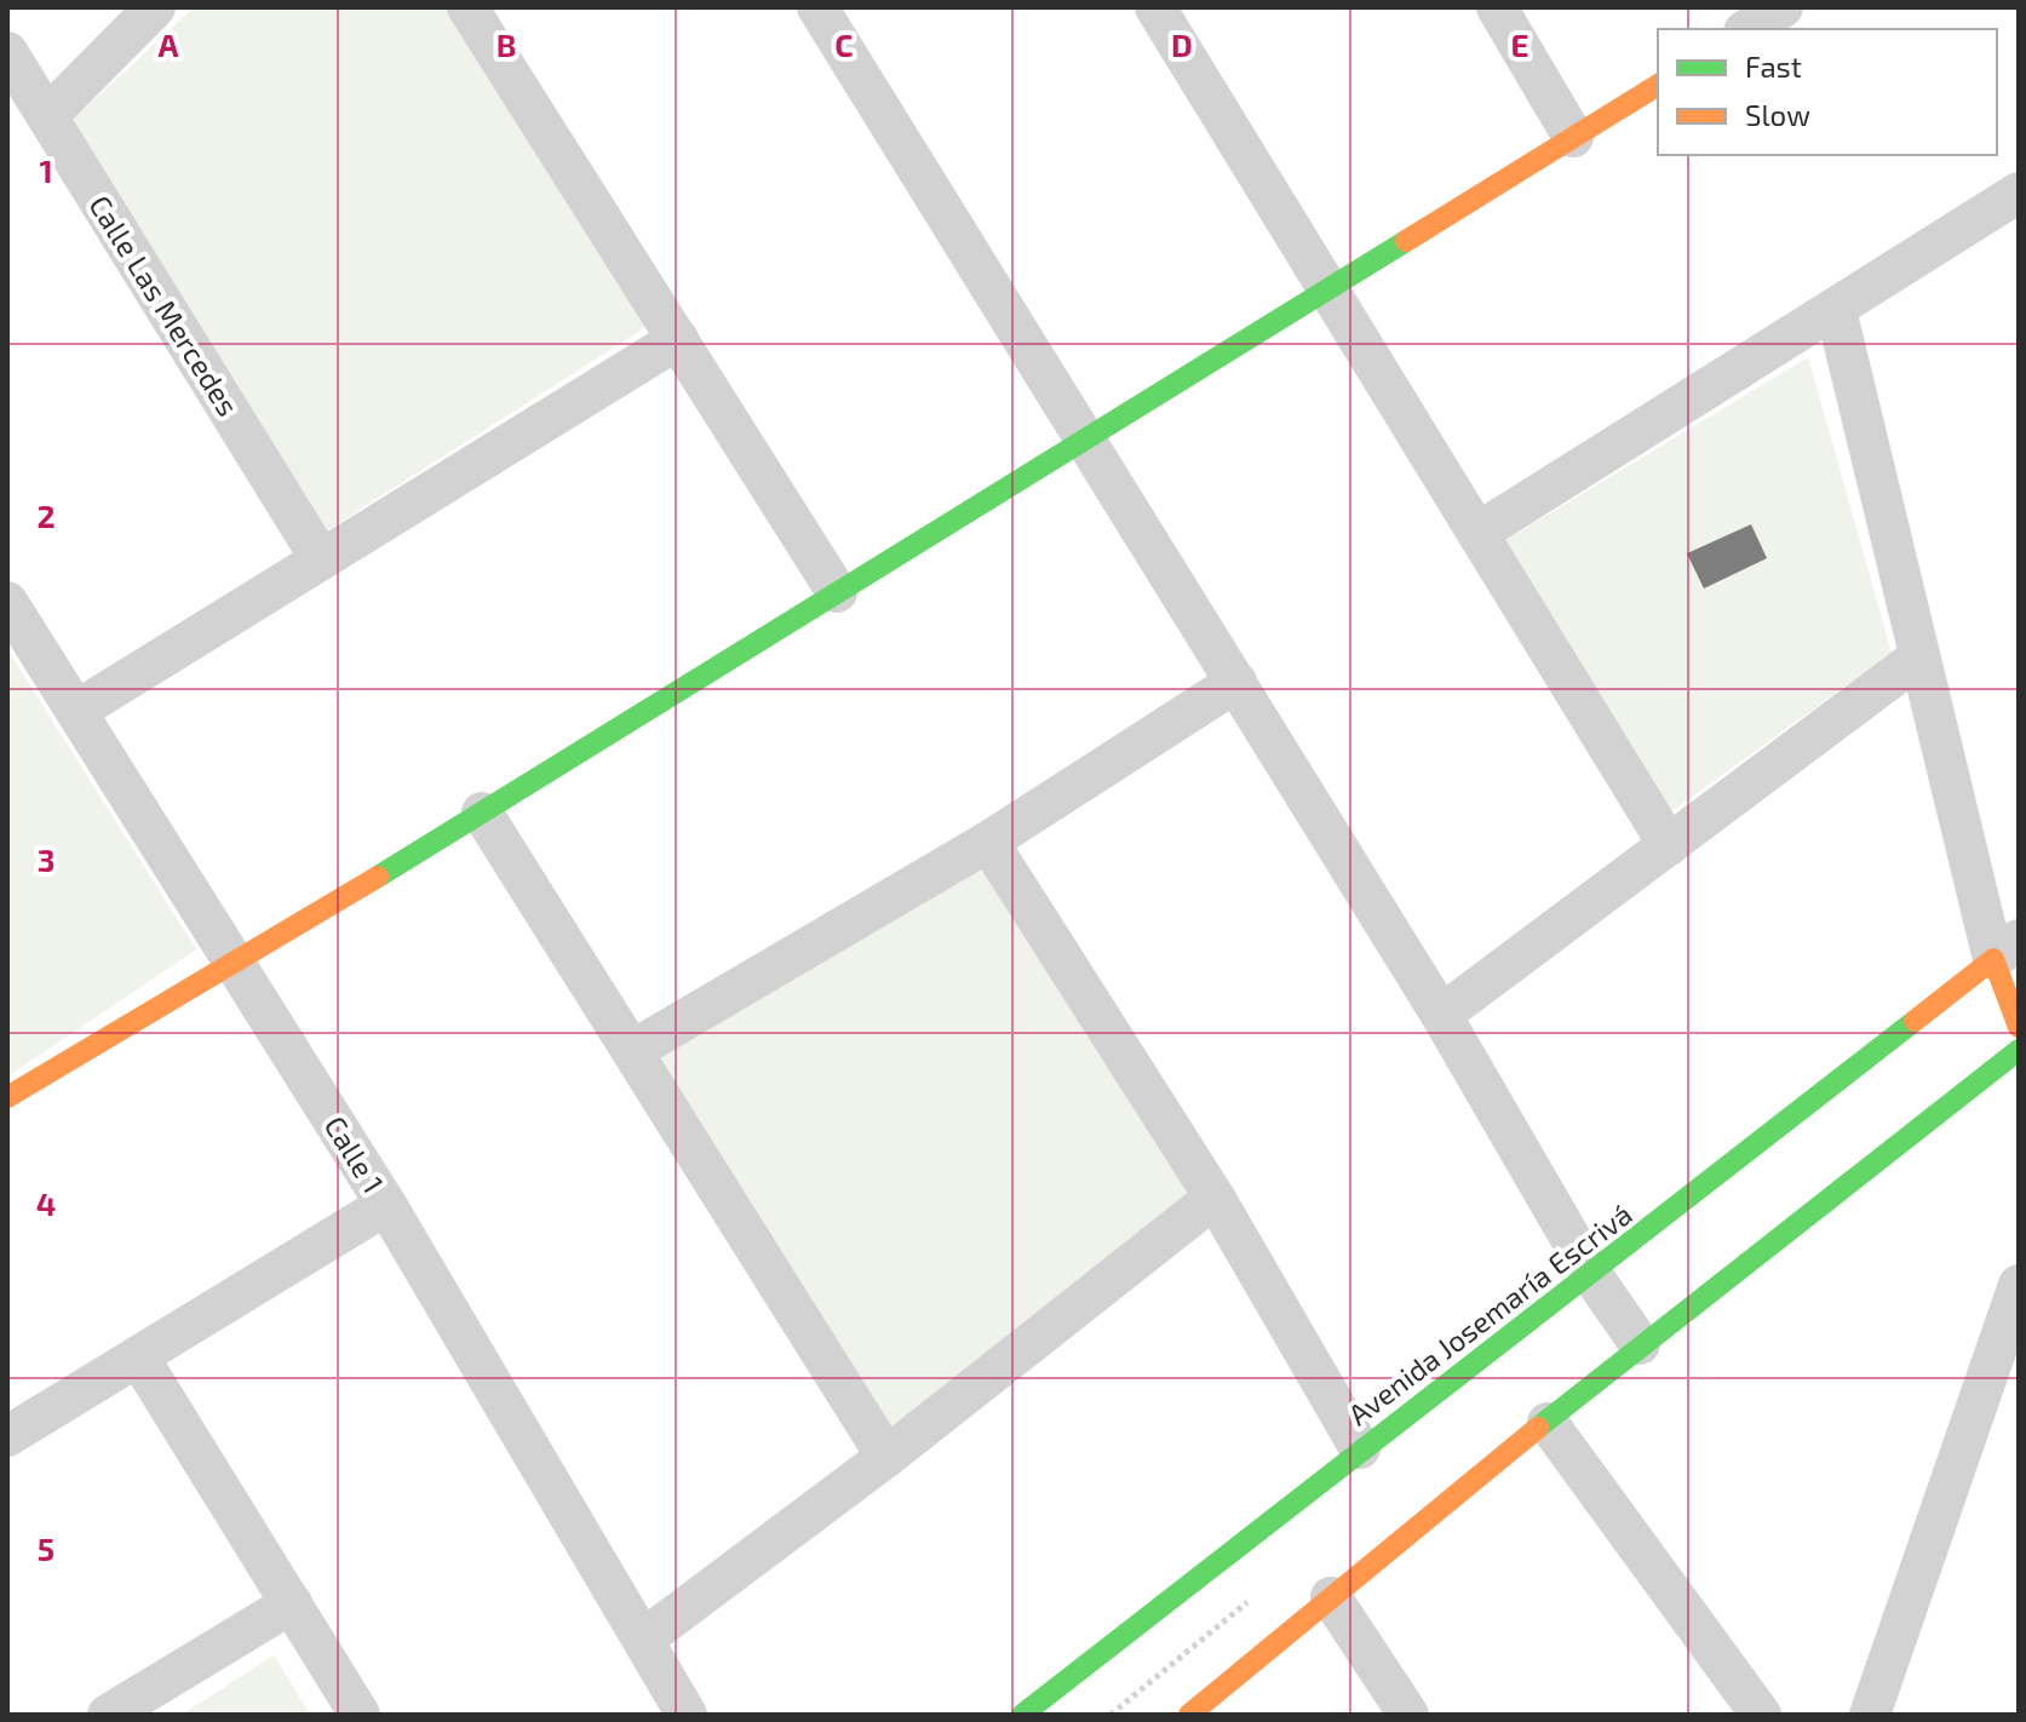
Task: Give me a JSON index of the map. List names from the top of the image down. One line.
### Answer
{"streets":{"main road":["Avenida Josemaría Escrivá"],"street":["Calle Las Mercedes","Calle 1"]},"legend":["Fast","Slow"],"grid":{"columns":["A","B","C","D","E"],"rows":["1","2","3","4","5"]}}
